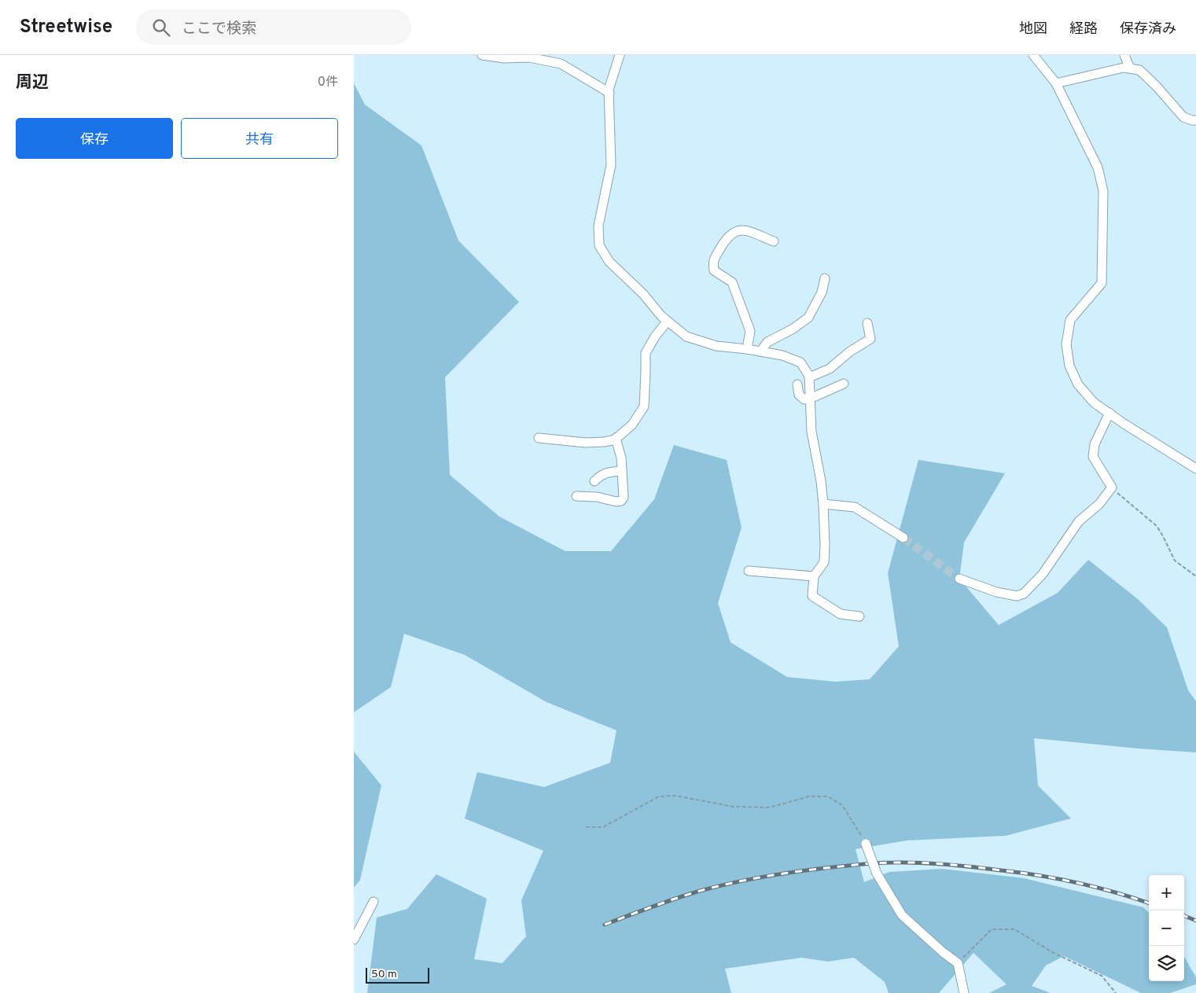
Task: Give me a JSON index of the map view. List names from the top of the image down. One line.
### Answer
{"scale_bar":"50 m","page":{"header":"Streetwise","search":"ここで検索","nav":["地図","経路","保存済み"],"heading":["周辺","0件"],"buttons":["保存","共有"],"map_buttons":["+","−"],"scale":"50 m"}}
